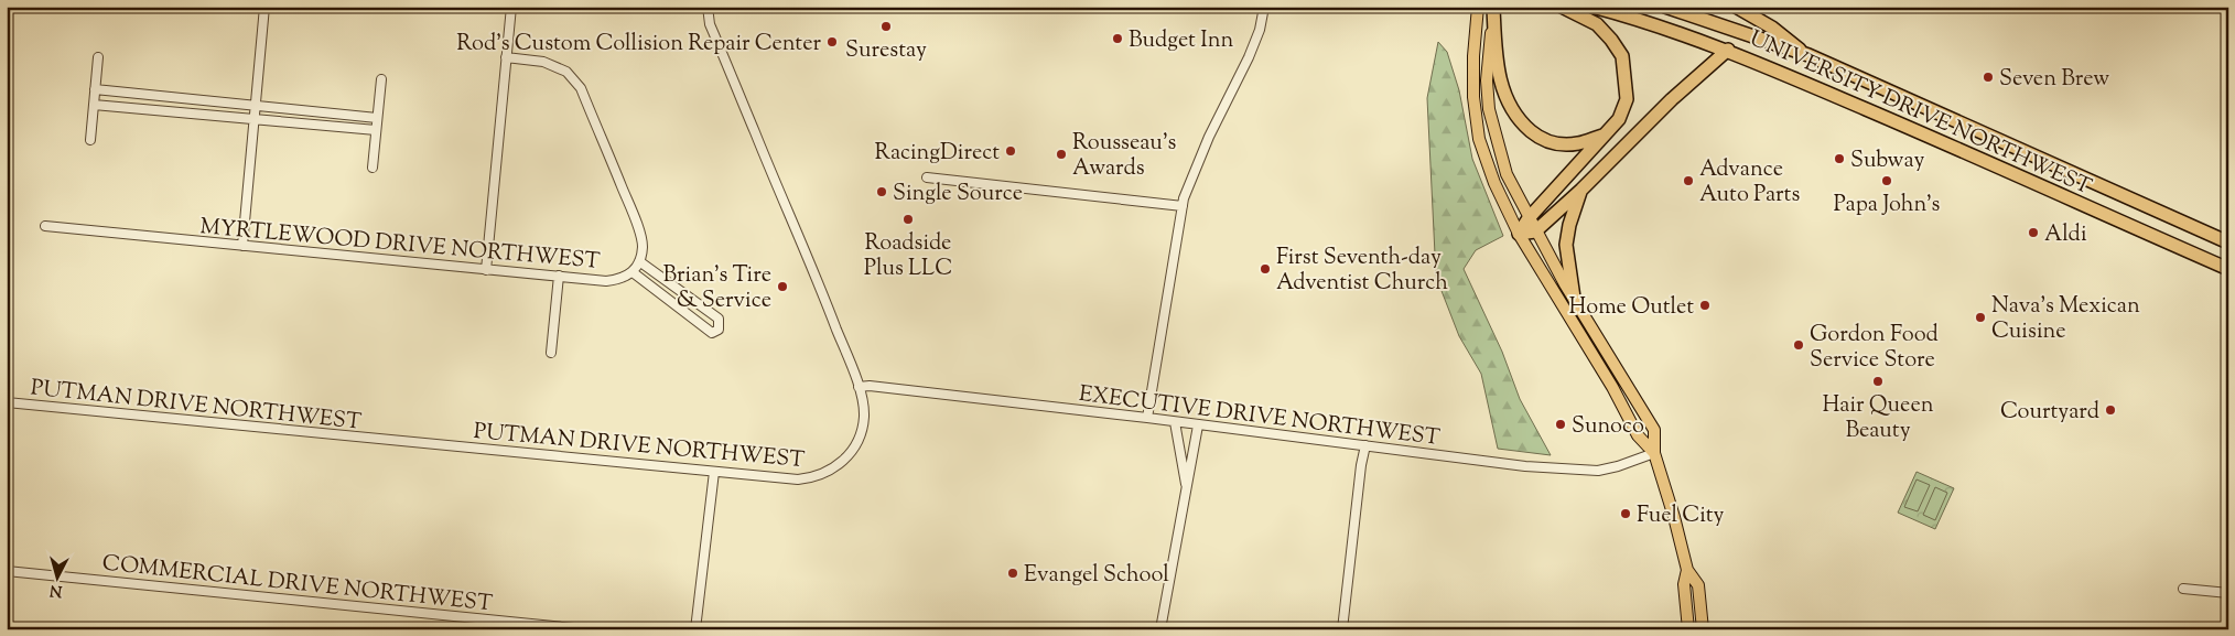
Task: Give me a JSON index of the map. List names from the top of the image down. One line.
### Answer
{"streets":{"highway":["UNIVERSITY DRIVE NORTHWEST"],"street":["MYRTLEWOOD DRIVE NORTHWEST","PUTMAN DRIVE NORTHWEST","EXECUTIVE DRIVE NORTHWEST","COMMERCIAL DRIVE NORTHWEST"]},"crossings":[["PUTMAN DRIVE NORTHWEST","EXECUTIVE DRIVE NORTHWEST"]],"places":["Surestay","Budget Inn","Rod's Custom Collision Repair Center","Seven Brew","RacingDirect","Rousseau's Awards","Subway","Advance Auto Parts","Papa John's","Single Source","Roadside Plus LLC","Aldi","First Seventh-day Adventist Church","Brian's Tire & Service","Home Outlet","Nava's Mexican Cuisine","Gordon Food Service Store","Hair Queen Beauty","Courtyard","Sunoco","Fuel City","Evangel School"],"north":"bottom"}
